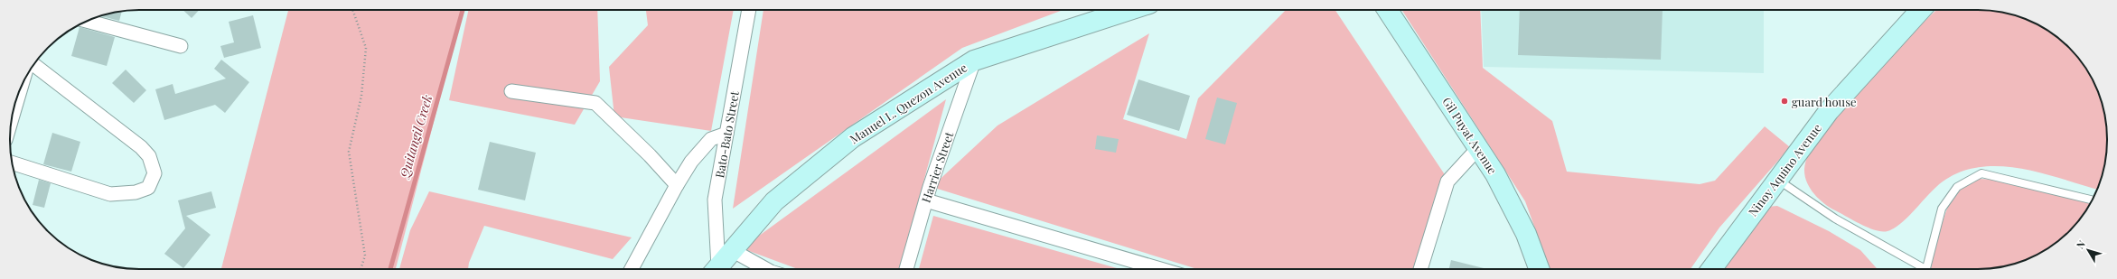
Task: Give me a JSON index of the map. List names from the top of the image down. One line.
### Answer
{"streets":{"street":["Manuel L. Quezon Avenue","Bato-Bato Street","Gil Puyat Avenue","Harrier Street","Ninoy Aquino Avenue"]},"crossings":[["Manuel L. Quezon Avenue","Harrier Street"]],"water":["Quitangil Creek"],"places":["guard house"],"north":"top left"}
